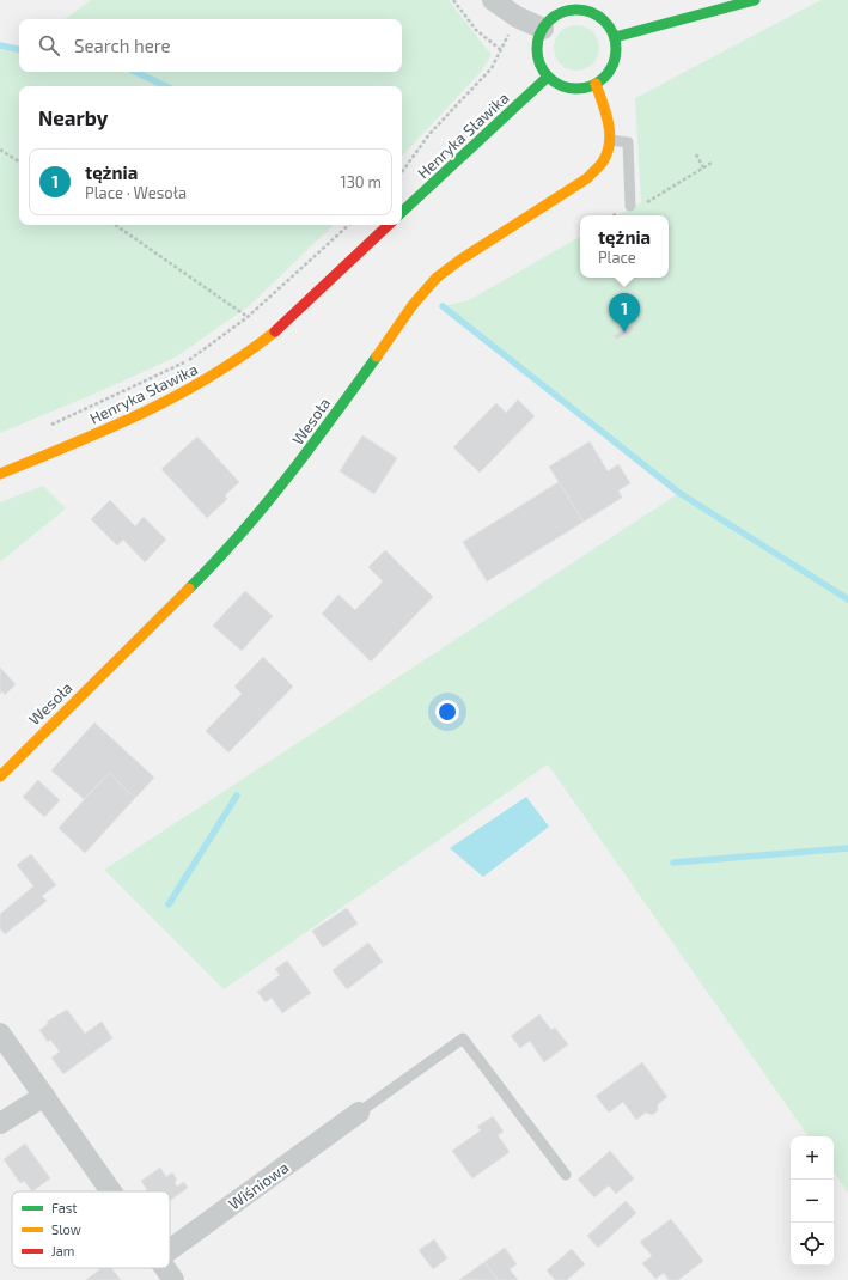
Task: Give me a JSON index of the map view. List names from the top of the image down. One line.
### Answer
{"streets":{"main road":["Henryka Sławika","Wesoła"],"street":["Wiśniowa"]},"crossings":[["Henryka Sławika","Wesoła"]],"legend":["Fast","Slow","Jam"],"page":{"search":"Search here","heading":"Nearby","list":[{"mark":"1","name":"tężnia","note":"Place · Wesoła","value":"130 m"}],"popup":["tężnia","Place"],"pins":"1","map_buttons":["+","−"]}}
